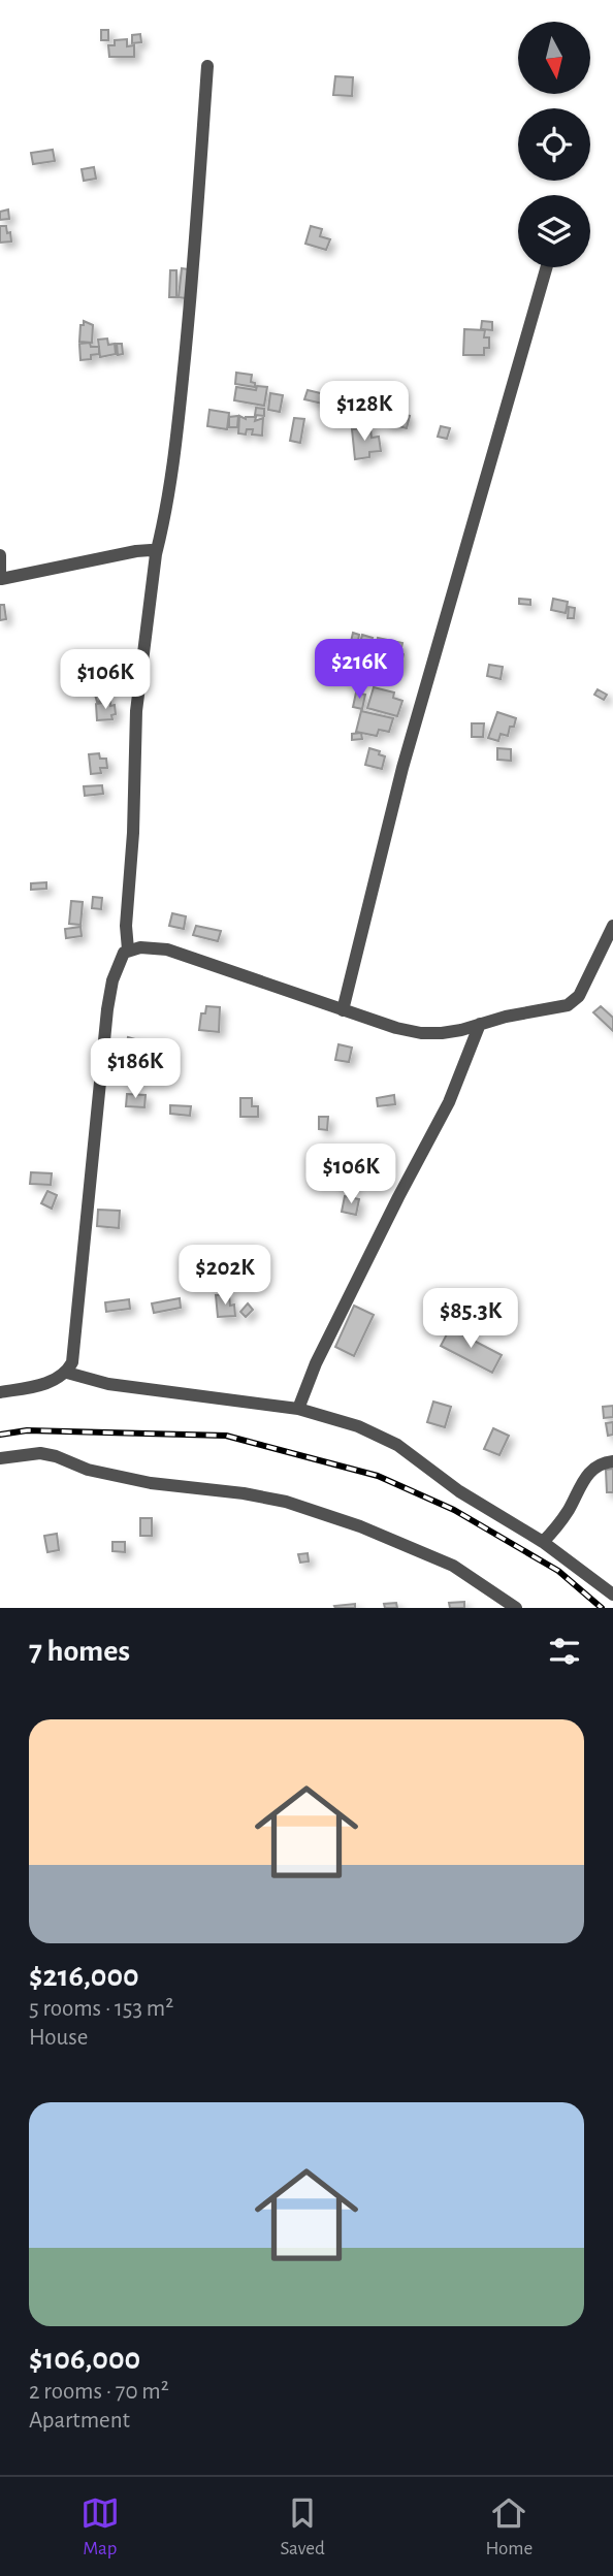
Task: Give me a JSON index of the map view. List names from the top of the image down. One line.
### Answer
{"north":"bottom","page":{"price":["$128K","$216K","$106K","$186K","$106K","$202K","$85.3K"],"heading":"7 homes","list":[{"name":"$216,000","note":"5 rooms · 153 m² · House"},{"name":"$106,000","note":"2 rooms · 70 m² · Apartment"}],"tabs":["Map","Saved","Home"]}}
